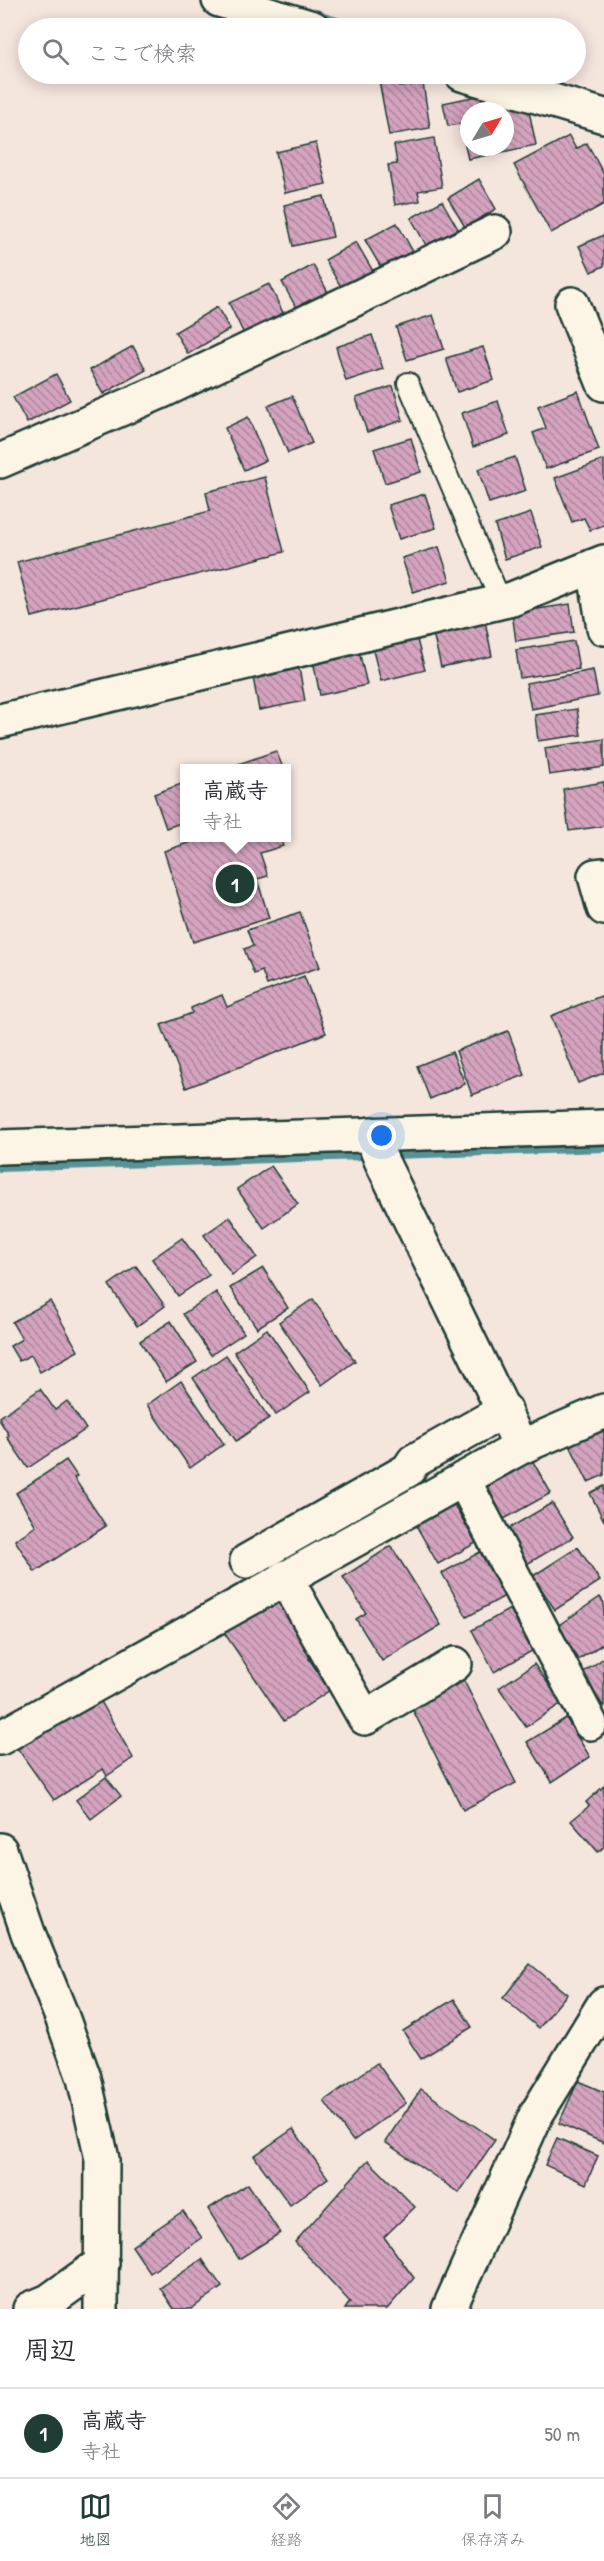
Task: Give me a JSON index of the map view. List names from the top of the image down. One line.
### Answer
{"north":"top right","page":{"search":"ここで検索","popup":["高蔵寺","寺社"],"pins":"1","heading":"周辺","list":[{"mark":"1","name":"高蔵寺","note":"寺社","value":"50 m"}],"nav":["地図","経路","保存済み"]}}
